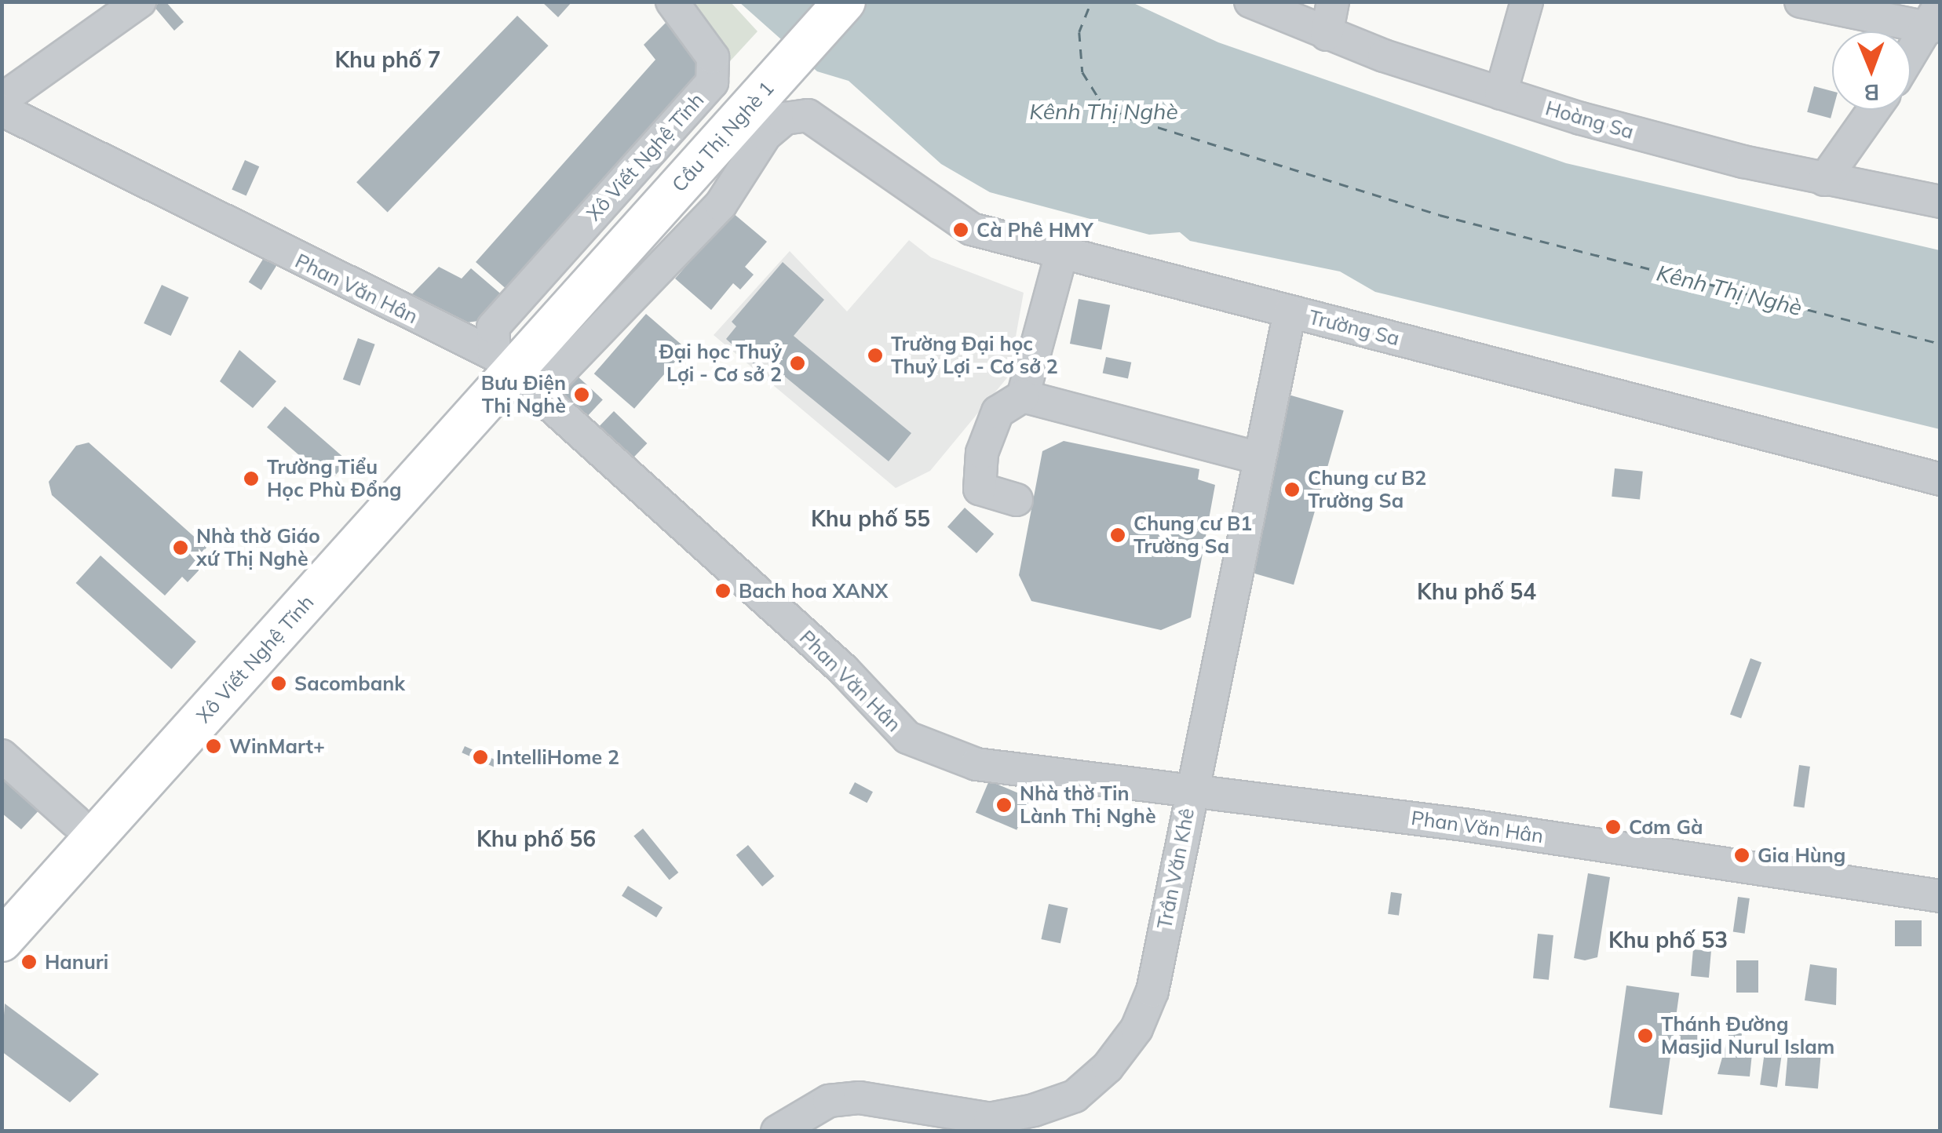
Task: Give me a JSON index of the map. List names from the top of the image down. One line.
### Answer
{"streets":{"main road":["Cầu Thị Nghè 1","Xô Viết Nghệ Tĩnh"],"street":["Hoàng Sa","Phan Văn Hân","Trường Sa","Trần Văn Khê"]},"crossings":[["Cầu Thị Nghè 1","Xô Viết Nghệ Tĩnh"],["Xô Viết Nghệ Tĩnh","Phan Văn Hân"],["Xô Viết Nghệ Tĩnh","Trường Sa"],["Phan Văn Hân","Trần Văn Khê"],["Trường Sa","Trần Văn Khê"]],"districts":["Khu phố 7","Khu phố 55","Khu phố 54","Khu phố 56","Khu phố 53"],"water":["Kênh Thị Nghè"],"places":["Cà Phê HMY","Trường Đại học Thuỷ Lợi - Cơ sở 2","Đại học Thuỷ Lợi - Cơ sở 2","Bưu Điện Thị Nghè","Trường Tiểu Học Phù Đổng","Chung cư B2 Trường Sa","Chung cư B1 Trường Sa","Nhà thờ Giáo xứ Thị Nghè","Bach hoa XANX","Sacombank","WinMart+","IntelliHome 2","Nhà thờ Tin Lành Thị Nghè","Cơm Gà","Gia Hùng","Hanuri","Thánh Đường Masjid Nurul Islam"],"north":"bottom"}
